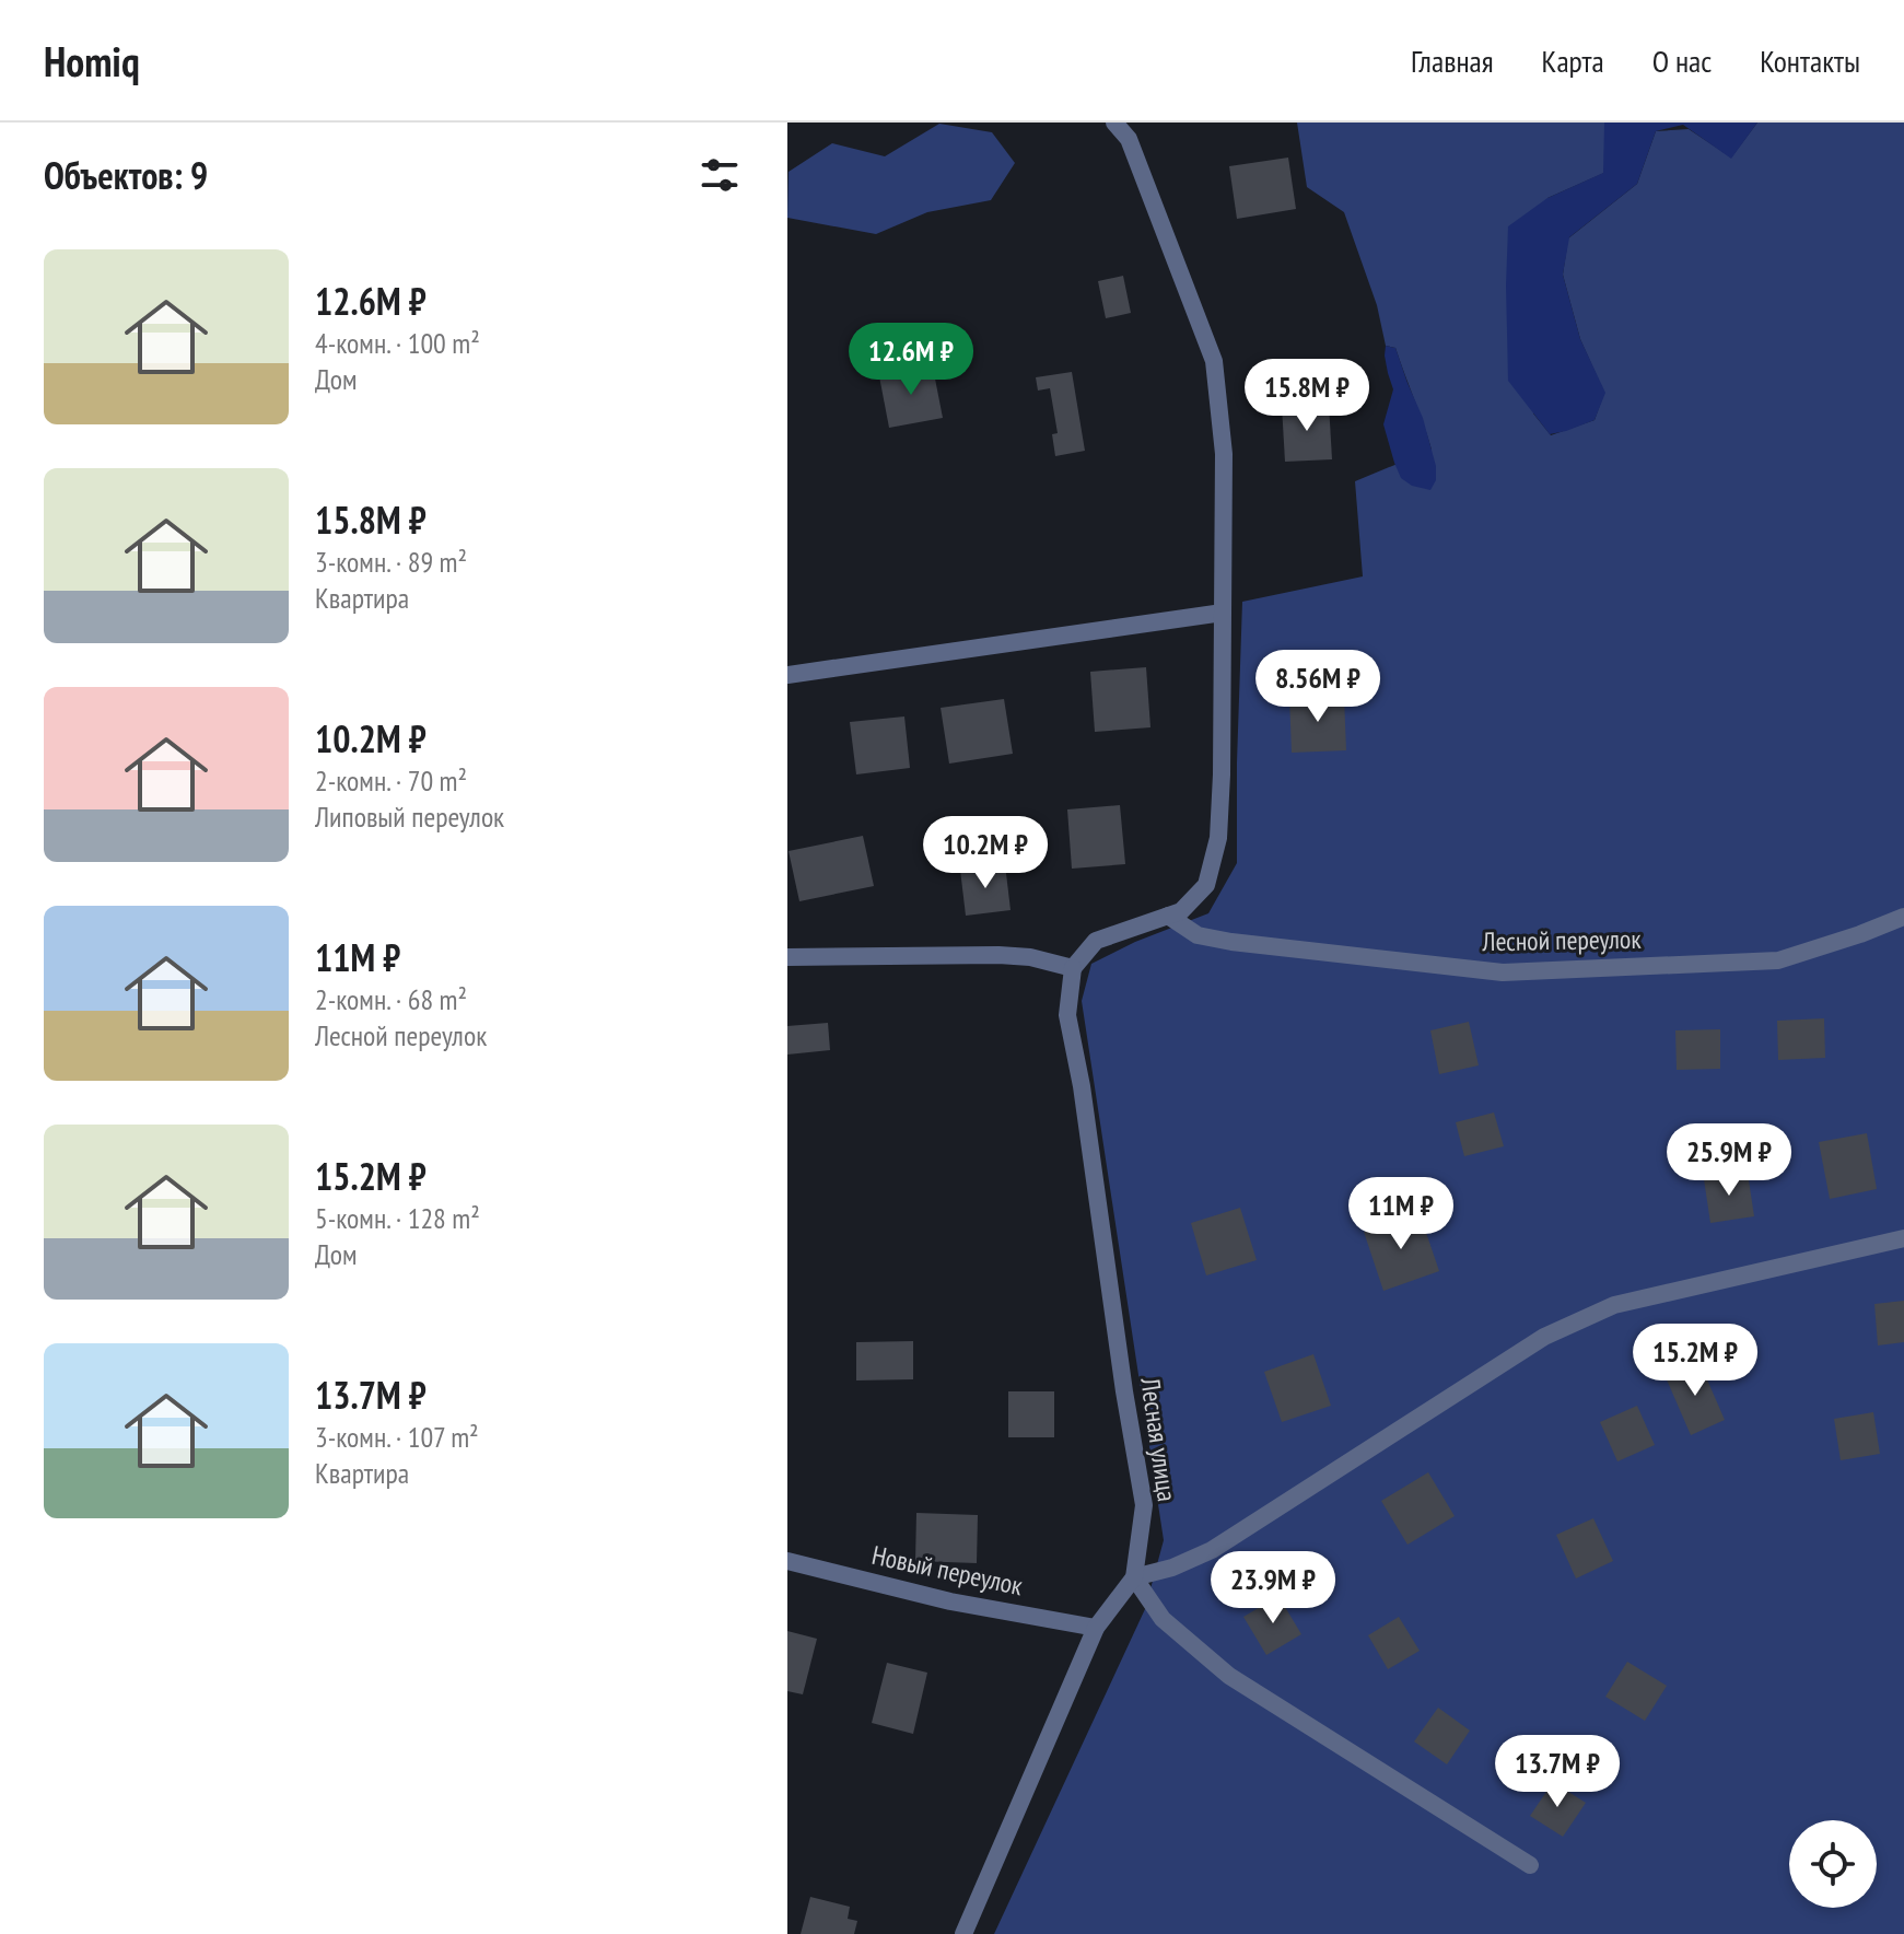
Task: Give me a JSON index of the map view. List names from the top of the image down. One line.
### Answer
{"streets":{"street":["Лесной переулок","Лесная улица","Новый переулок"]},"crossings":[["Лесная улица","Новый переулок"]],"page":{"header":"Homiq","nav":["Главная","Карта","О нас","Контакты"],"heading":"Объектов: 9","list":[{"name":"12.6M ₽","note":"4-комн. · 100 m² · Дом"},{"name":"15.8M ₽","note":"3-комн. · 89 m² · Квартира"},{"name":"10.2M ₽","note":"2-комн. · 70 m² · Липовый переулок"},{"name":"11M ₽","note":"2-комн. · 68 m² · Лесной переулок"},{"name":"15.2M ₽","note":"5-комн. · 128 m² · Дом"},{"name":"13.7M ₽","note":"3-комн. · 107 m² · Квартира"}],"price":["12.6M ₽","15.8M ₽","8.56M ₽","10.2M ₽","25.9M ₽","11M ₽","15.2M ₽","23.9M ₽","13.7M ₽"]}}
